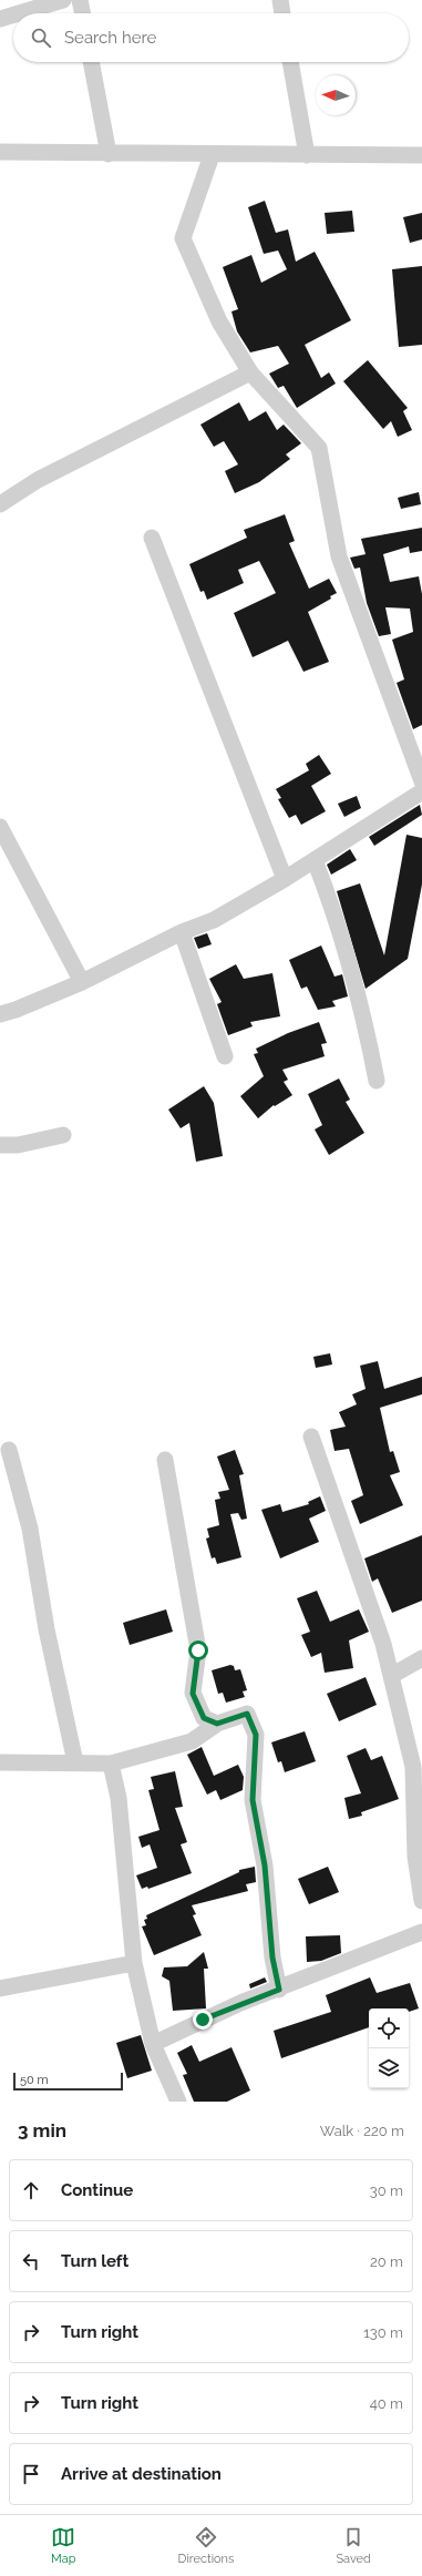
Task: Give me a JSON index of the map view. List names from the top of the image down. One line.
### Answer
{"scale_bar":"50 m","north":"left","page":{"search":"Search here","scale":"50 m","heading":["3 min","Walk · 220 m"],"list":[["Continue","30 m"],["Turn left","20 m"],["Turn right","130 m"],["Turn right","40 m"],"Arrive at destination"],"nav":["Map","Directions","Saved"]}}
